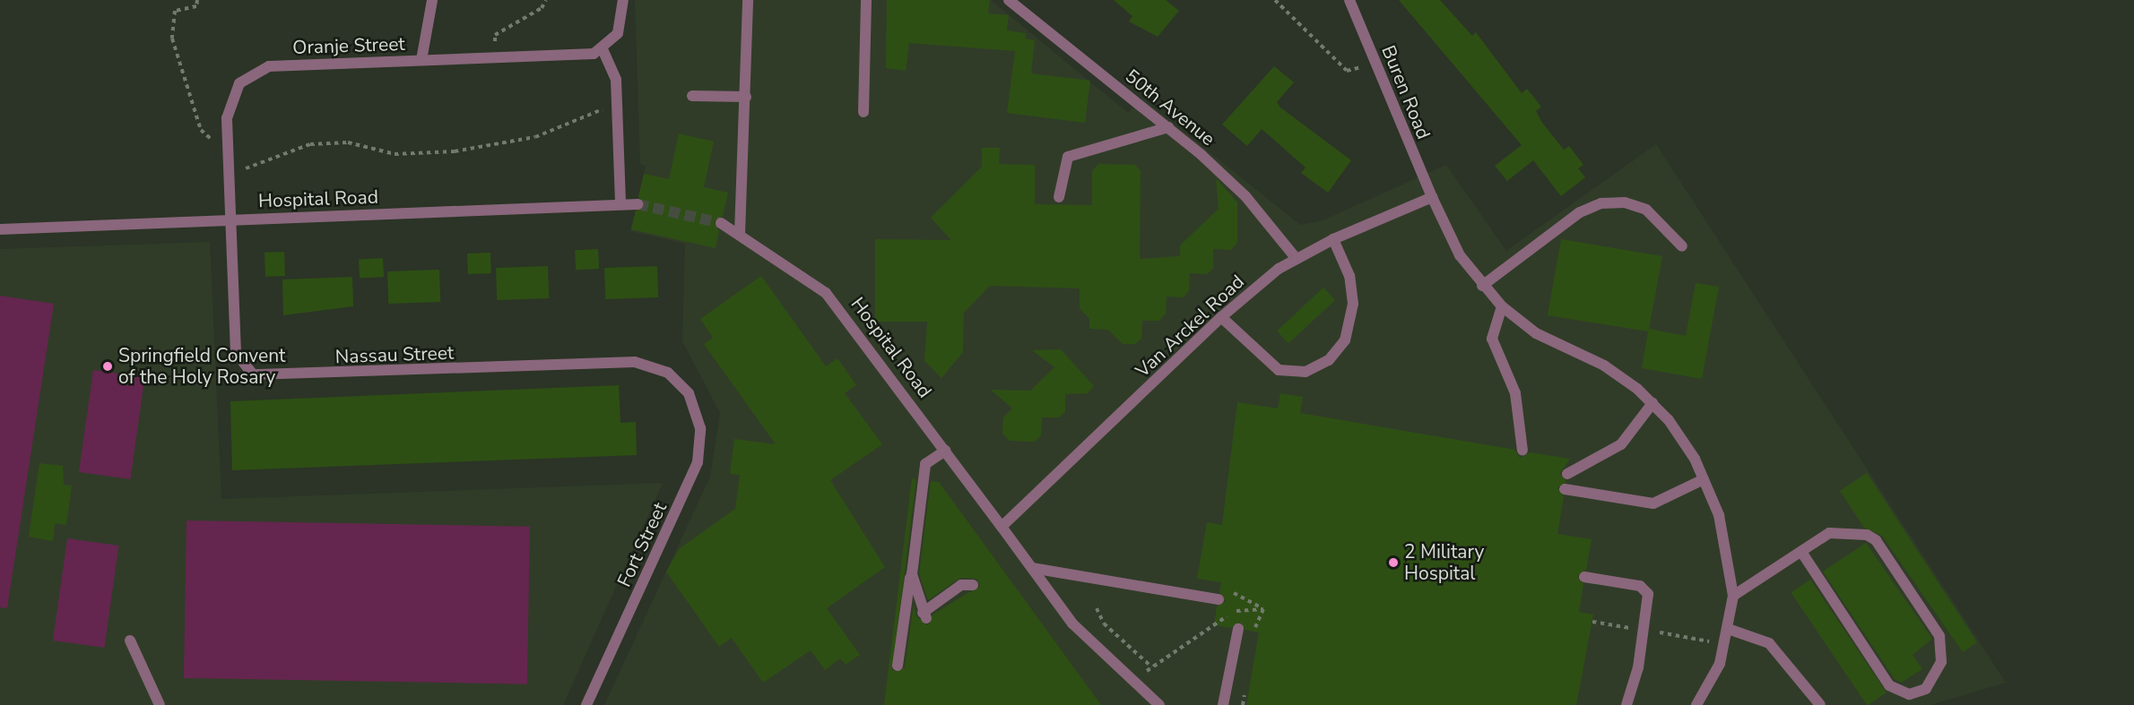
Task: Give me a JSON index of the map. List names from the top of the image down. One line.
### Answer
{"streets":{"street":["Oranje Street","Buren Road","50th Avenue","Hospital Road","Van Arckel Road","Nassau Street","Fort Street"]},"crossings":[["Oranje Street","Hospital Road"],["Oranje Street","Nassau Street"],["Buren Road","Van Arckel Road"],["50th Avenue","Van Arckel Road"],["Hospital Road","Van Arckel Road"],["Hospital Road","Nassau Street"],["Nassau Street","Fort Street"]],"places":["Springfield Convent of the Holy Rosary","2 Military Hospital"]}
